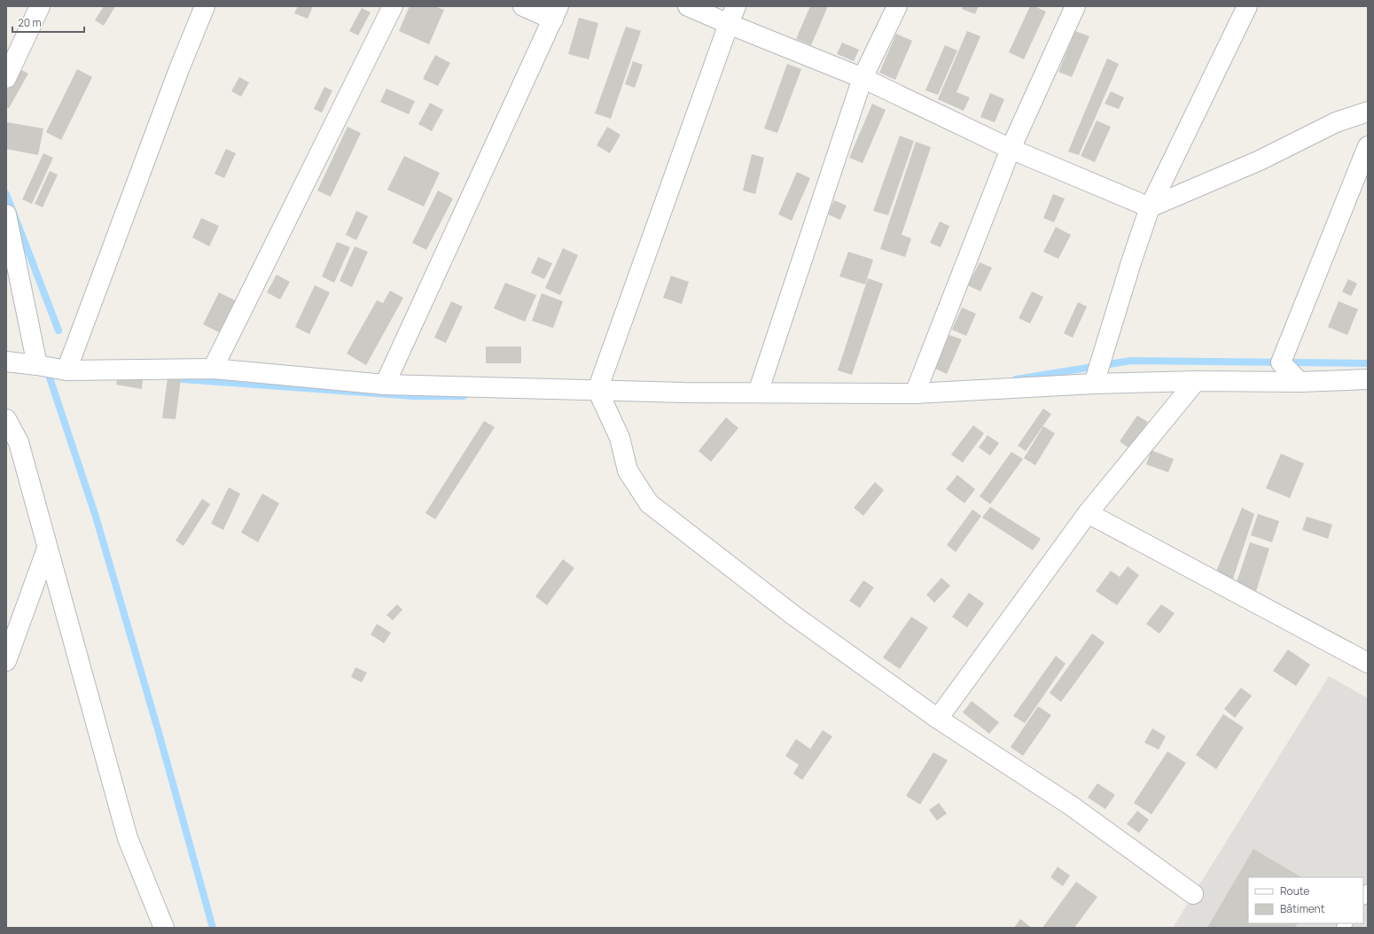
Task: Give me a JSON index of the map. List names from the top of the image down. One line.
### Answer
{"legend":["Route","Bâtiment"],"scale_bar":"20 m"}
